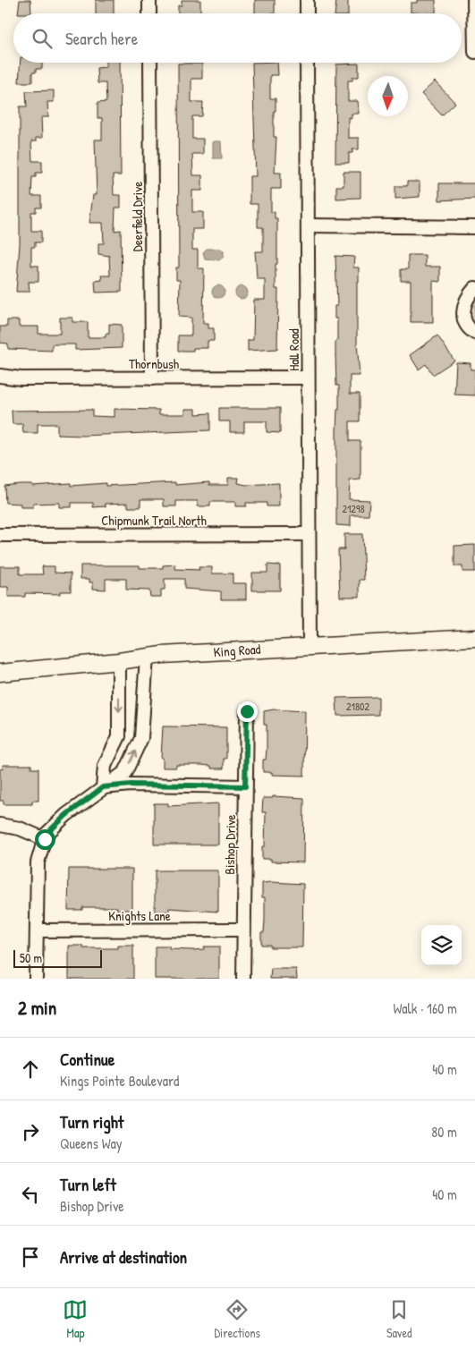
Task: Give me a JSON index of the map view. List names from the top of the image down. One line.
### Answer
{"streets":{"main road":["King Road"],"street":["Deerfield Drive","Hall Road","Thornbush","Chipmunk Trail North","Bishop Drive","Knights Lane"]},"crossings":[["Deerfield Drive","Thornbush"],["Hall Road","Thornbush"],["Hall Road","Chipmunk Trail North"],["Hall Road","King Road"],["Bishop Drive","Knights Lane"]],"house_numbers":["21298","21802"],"scale_bar":"50 m","north":"bottom","page":{"search":"Search here","scale":"50 m","heading":["2 min","Walk · 160 m"],"list":[["Continue","Kings Pointe Boulevard","40 m"],["Turn right","Queens Way","80 m"],["Turn left","Bishop Drive","40 m"],"Arrive at destination"],"nav":["Map","Directions","Saved"]}}
